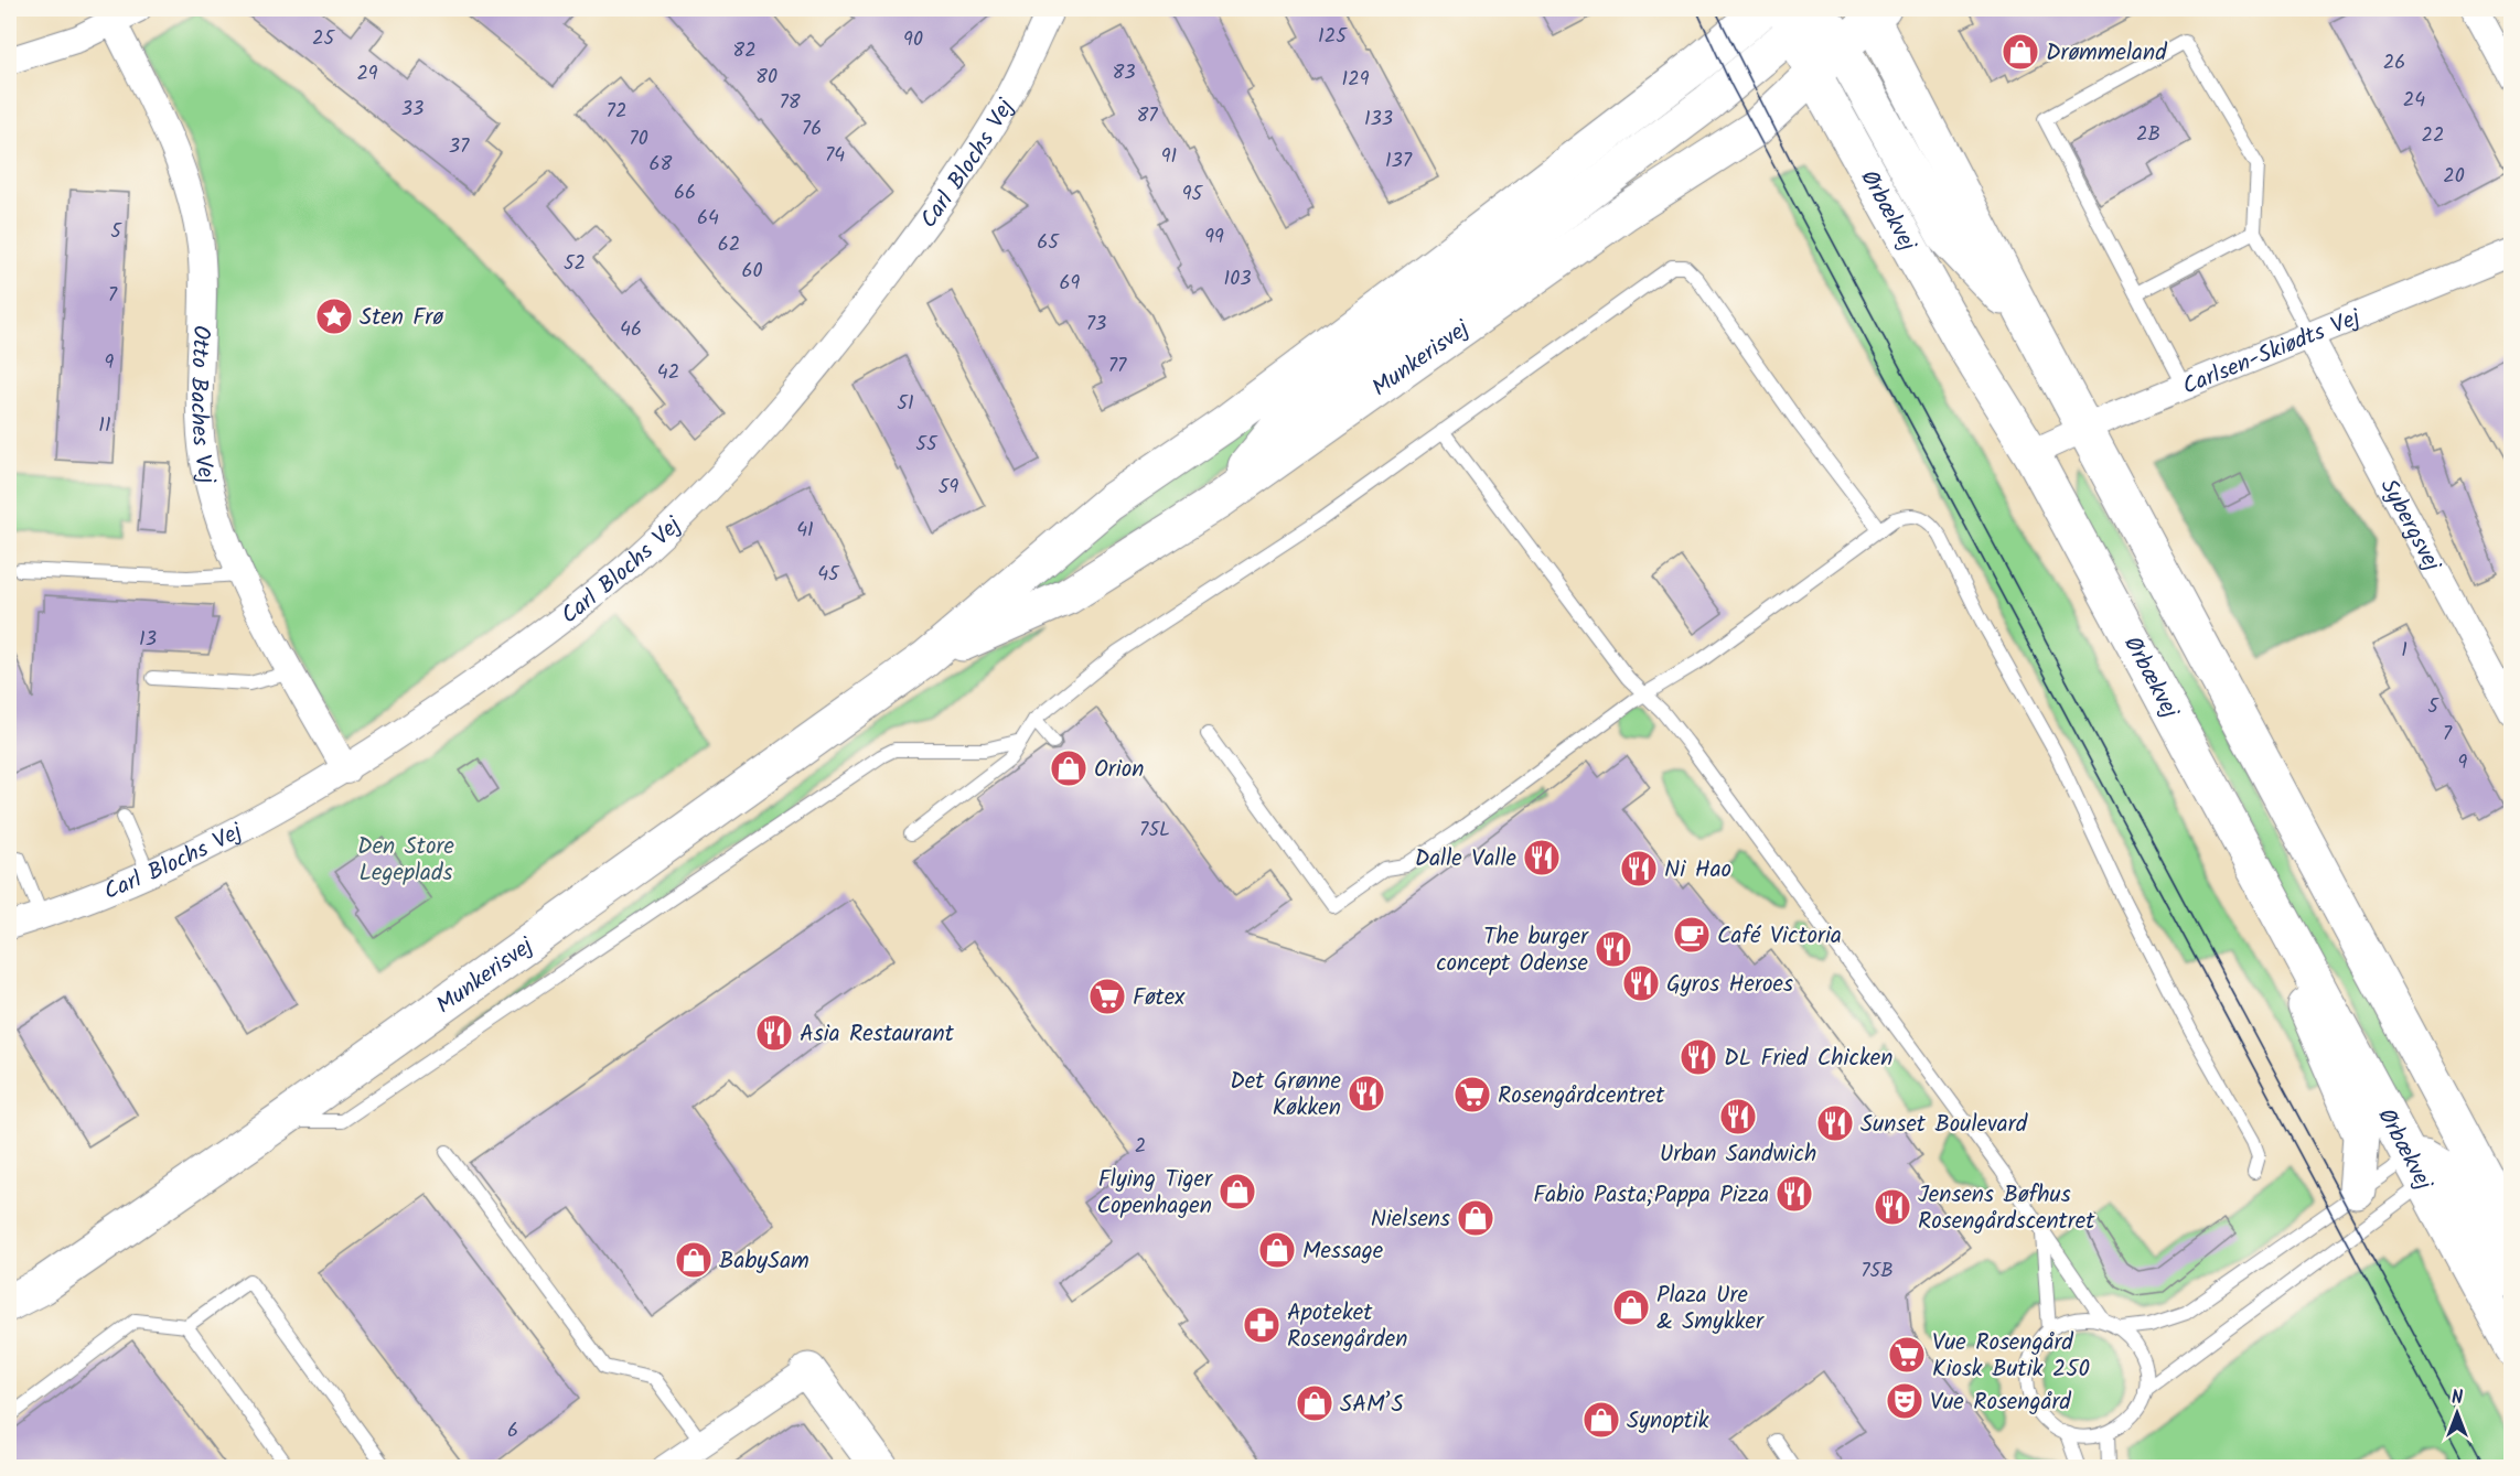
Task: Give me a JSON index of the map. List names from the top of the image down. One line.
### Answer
{"streets":{"main road":["Ørbækvej","Munkerisvej"],"street":["Carl Blochs Vej","Carlsen-Skiødts Vej","Otto Baches Vej","Sybergsvej"]},"crossings":[["Carl Blochs Vej","Otto Baches Vej"],["Ørbækvej","Carlsen-Skiødts Vej"],["Ørbækvej","Munkerisvej"],["Carlsen-Skiødts Vej","Sybergsvej"]],"parks":["Den Store Legeplads"],"places":{"shop":["Drømmeland","Orion","Flying Tiger Copenhagen","Nielsens","Message","BabySam","Plaza Ure & Smykker","SAM’S","Synoptik"],"place":["Sten Frø"],"restaurant":["Dalle Valle","Ni Hao","The burger concept Odense","Gyros Heroes","Asia Restaurant","DL Fried Chicken","Det Grønne Køkken","Urban Sandwich","Sunset Boulevard","Fabio Pasta;Pappa Pizza","Jensens Bøfhus Rosengårdscentret"],"cafe":["Café Victoria"],"supermarket":["Føtex","Rosengårdcentret","Vue Rosengård Kiosk Butik 250"],"pharmacy":["Apoteket Rosengården"],"theatre":["Vue Rosengård"]},"house_numbers":["125","25","90","82","26","83","29","80","129","24","78","33","72","87","133","76","2B","22","70","37","74","91","137","68","20","66","95","64","5","99","65","62","52","60","103","69","7","73","46","9","77","42","51","11","55","59","41","45","13","1","5","7","9","75L","2","75B","6"],"north":"top"}
